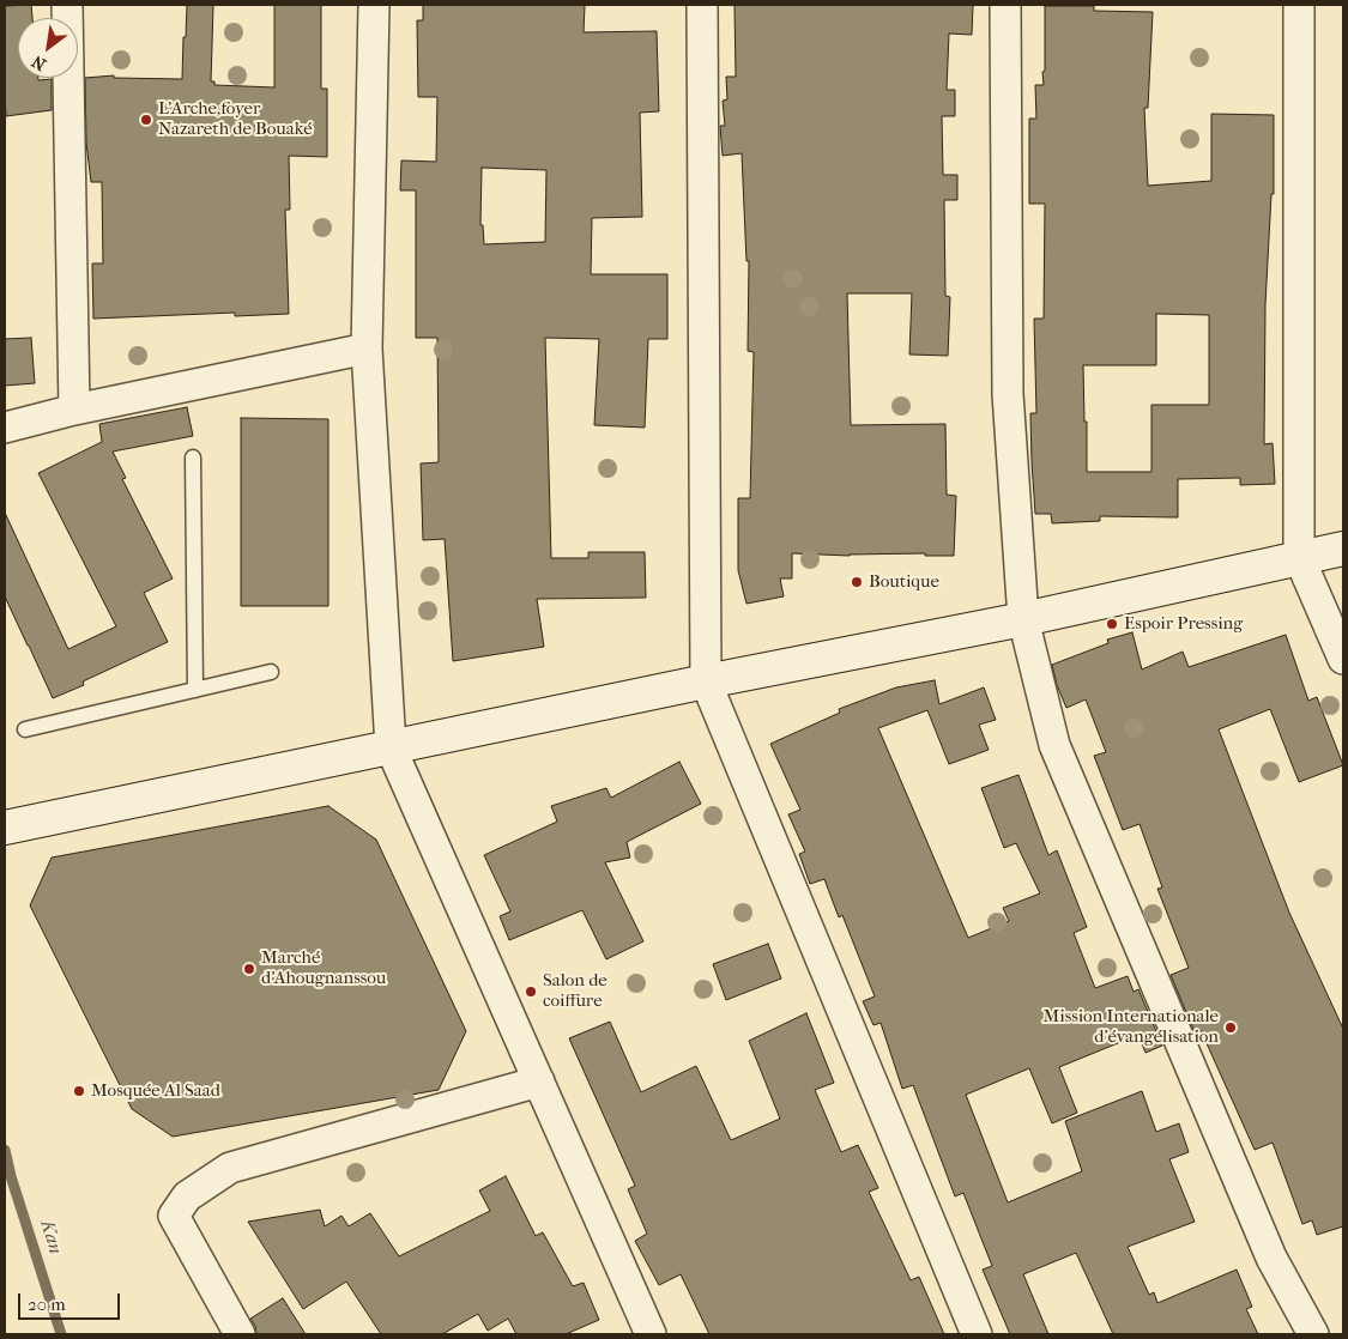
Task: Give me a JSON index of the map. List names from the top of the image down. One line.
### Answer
{"water":["Kan"],"places":["L'Arche,foyer Nazareth de Bouaké","Boutique","Espoir Pressing","Marché d'Ahougnanssou","Salon de coiffure","Mission Internationale d'évangélisation","Mosquée Al Saad"],"scale_bar":"20 m","north":"bottom left"}
